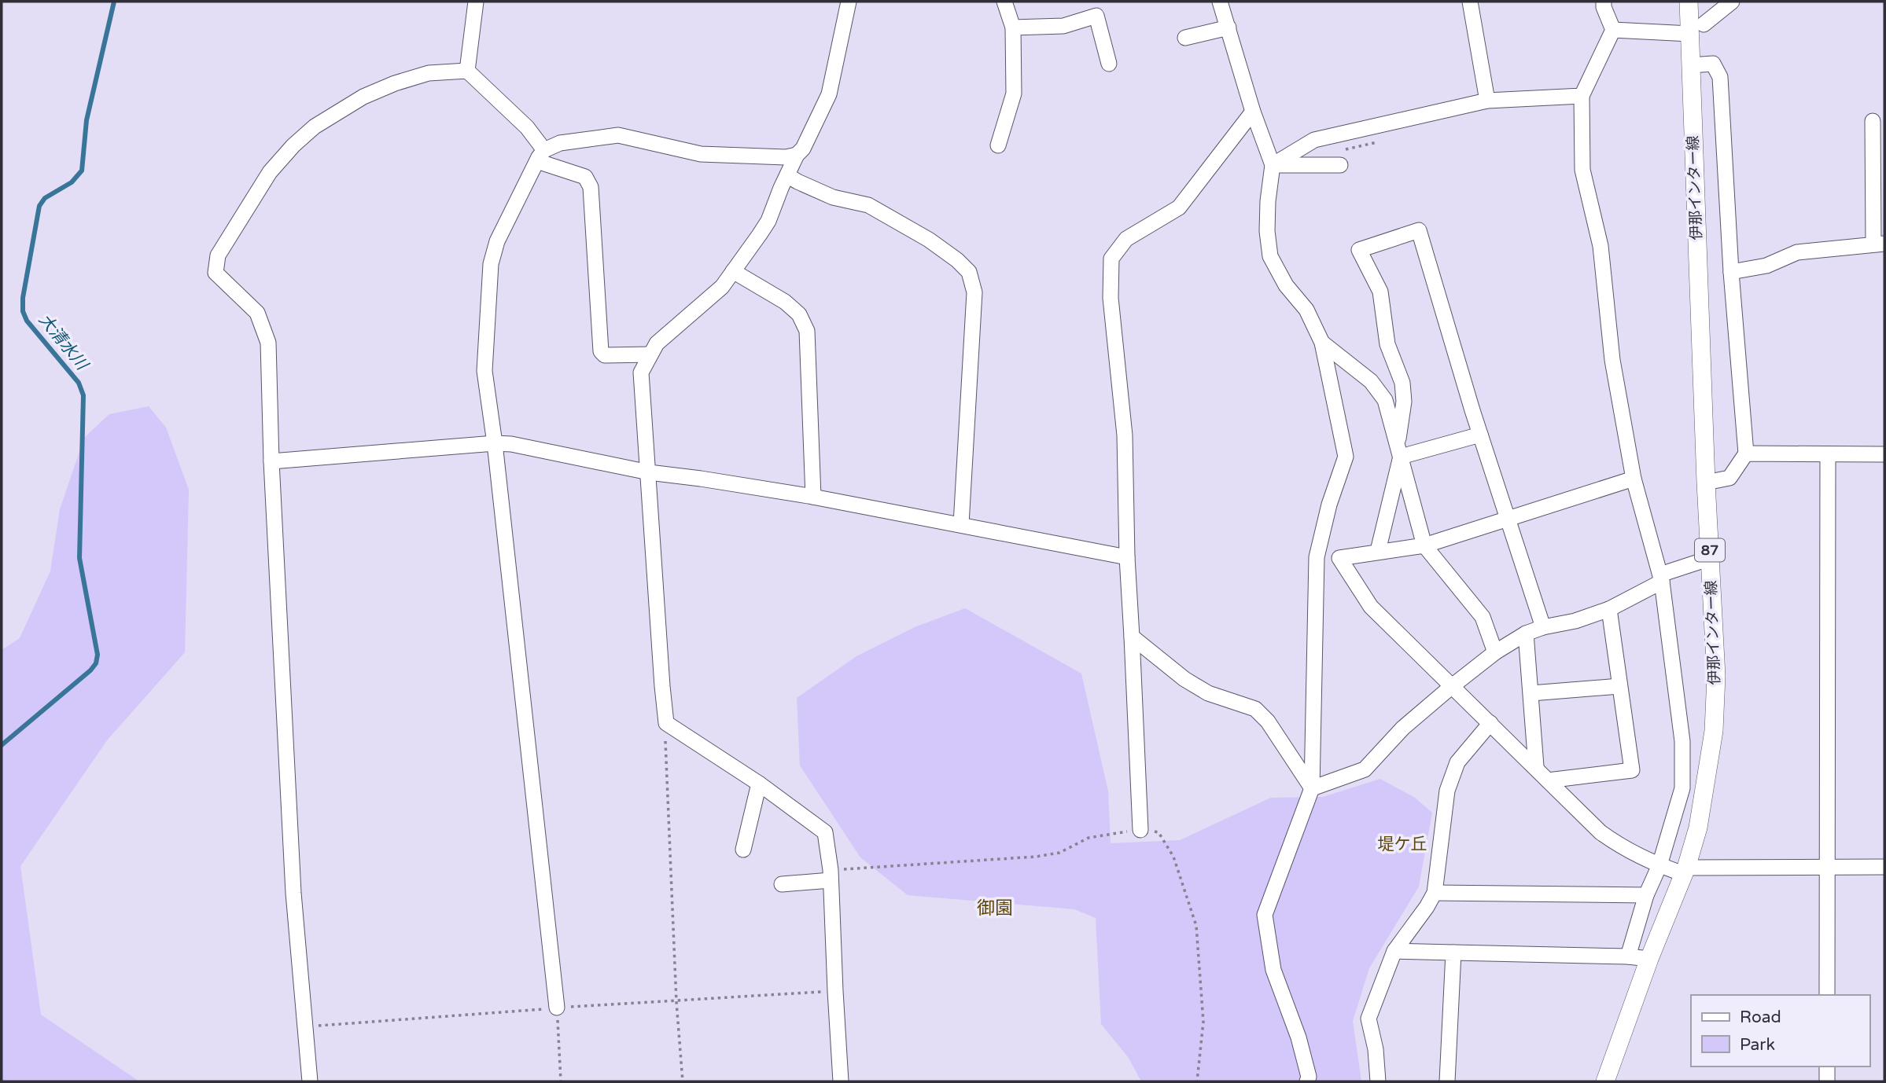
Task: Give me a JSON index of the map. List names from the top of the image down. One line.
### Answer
{"streets":{"main road":["伊那インター線","87"]},"districts":["堤ケ丘","御園"],"water":["大清水川"],"legend":["Road","Park"]}
